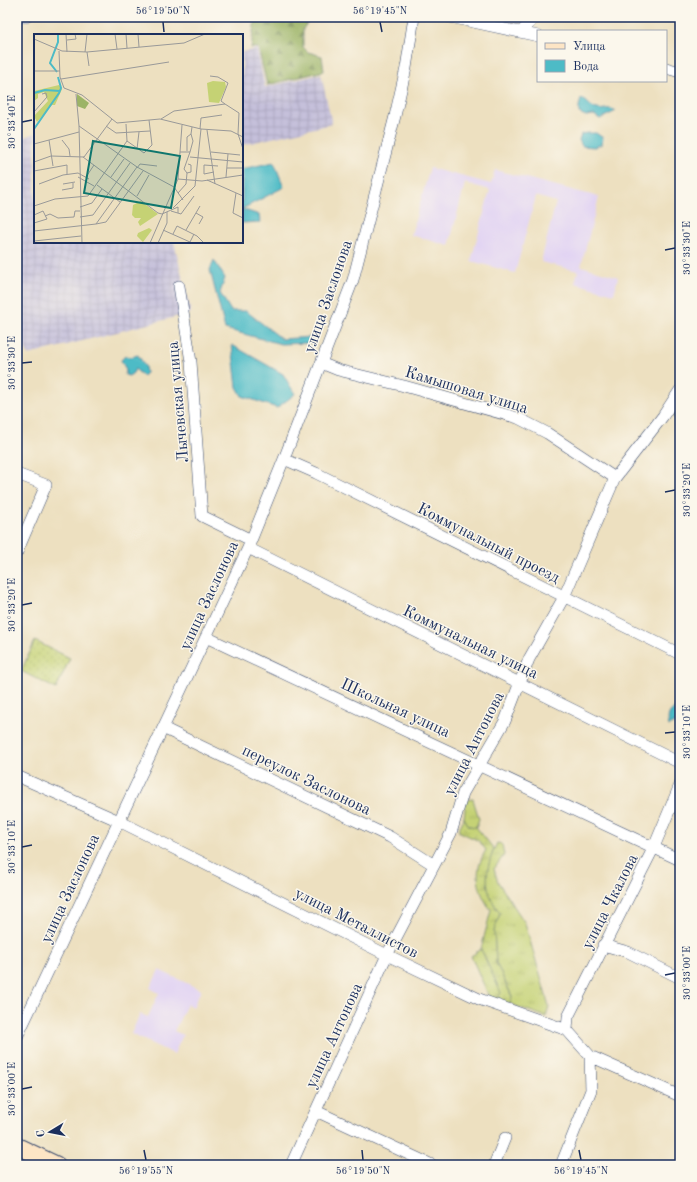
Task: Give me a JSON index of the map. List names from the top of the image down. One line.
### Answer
{"streets":{"street":["улица Заслонова","Камышовая улица","Лычевская улица","Коммунальный проезд","Коммунальная улица","Школьная улица","улица Антонова","переулок Заслонова","улица Чкалова","улица Металлистов"]},"crossings":[["улица Заслонова","Камышовая улица"],["улица Заслонова","Коммунальный проезд"],["улица Заслонова","Коммунальная улица"],["улица Заслонова","Школьная улица"],["улица Заслонова","переулок Заслонова"],["улица Заслонова","улица Металлистов"],["Камышовая улица","улица Антонова"],["Лычевская улица","Коммунальная улица"],["Коммунальный проезд","улица Антонова"],["Коммунальная улица","улица Антонова"],["Школьная улица","улица Антонова"],["Школьная улица","улица Чкалова"],["улица Антонова","переулок Заслонова"],["улица Антонова","улица Металлистов"],["улица Чкалова","улица Металлистов"]],"legend":["Улица","Вода"],"north":"left","coordinates":["56°19'50\"N","56°19'45\"N","30°33'40\"E","30°33'30\"E","30°33'20\"E","30°33'10\"E","30°33'00\"E","56°19'55\"N"]}
